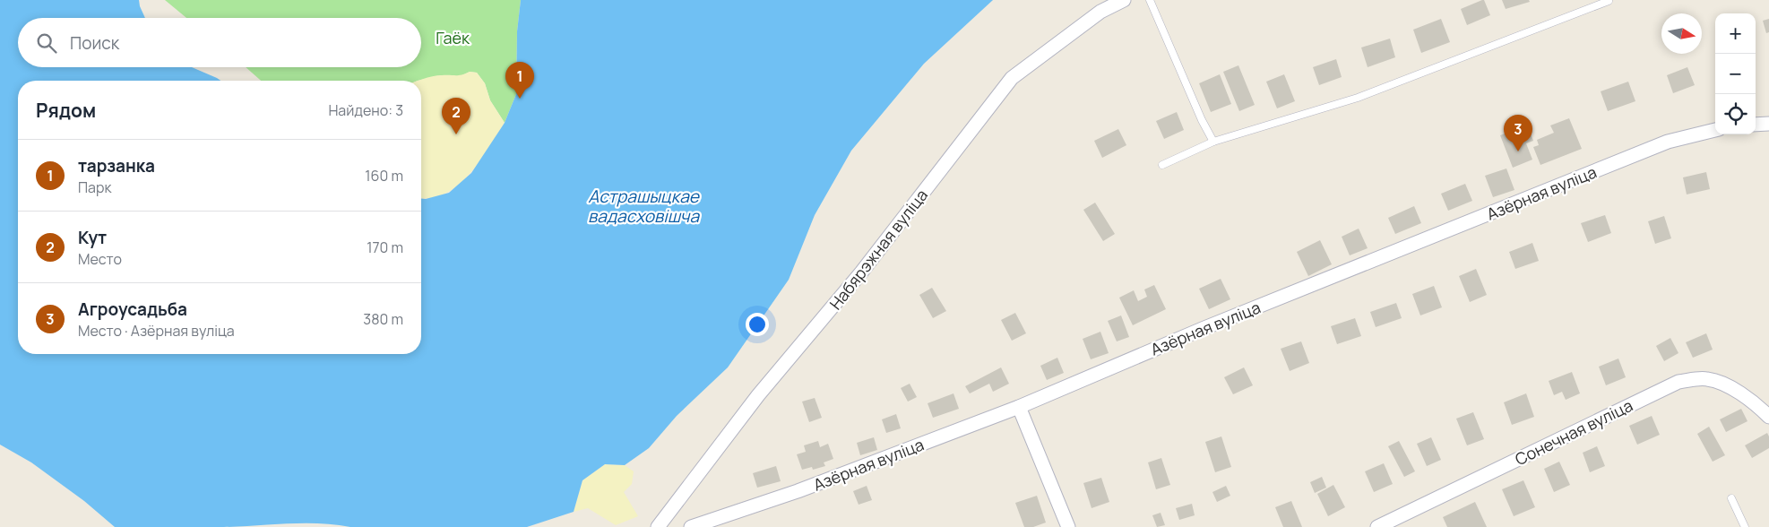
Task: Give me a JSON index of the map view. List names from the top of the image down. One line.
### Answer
{"streets":{"street":["Азёрная вуліца","Набярэжная вуліца","Сонечная вуліца"]},"water":["Астрашыцкае вадасховішча"],"parks":["Гаёк"],"north":"right","page":{"map_buttons":["+","−"],"search":"Поиск","pins":["1","2","3"],"heading":["Рядом","Найдено: 3"],"list":[{"mark":"1","name":"тарзанка","note":"Парк","value":"160 m"},{"mark":"2","name":"Кут","note":"Место","value":"170 m"},{"mark":"3","name":"Агроусадьба","note":"Место · Азёрная вуліца","value":"380 m"}]}}
